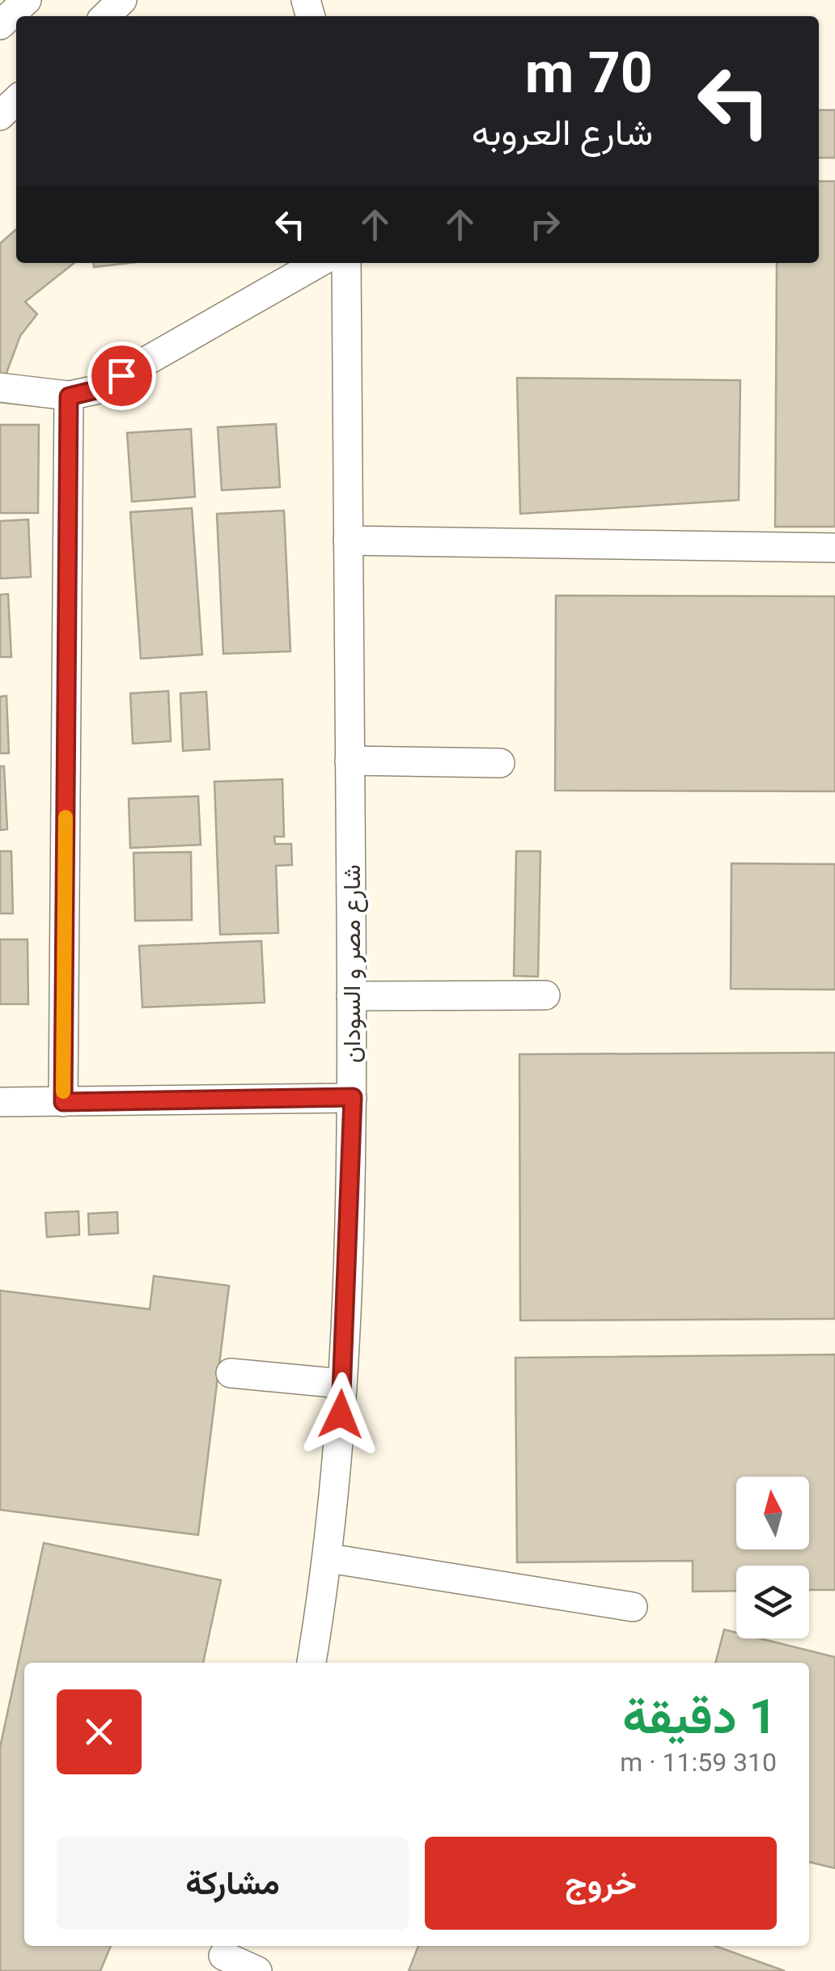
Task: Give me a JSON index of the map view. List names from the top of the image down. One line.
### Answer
{"streets":{"street":["شارع مصر و السودان"]},"north":"top","page":{"turn":["70 m","شارع العروبه"],"heading":["1 دقيقة","310 m · 11:59"],"buttons":["خروج","مشاركة"]}}
